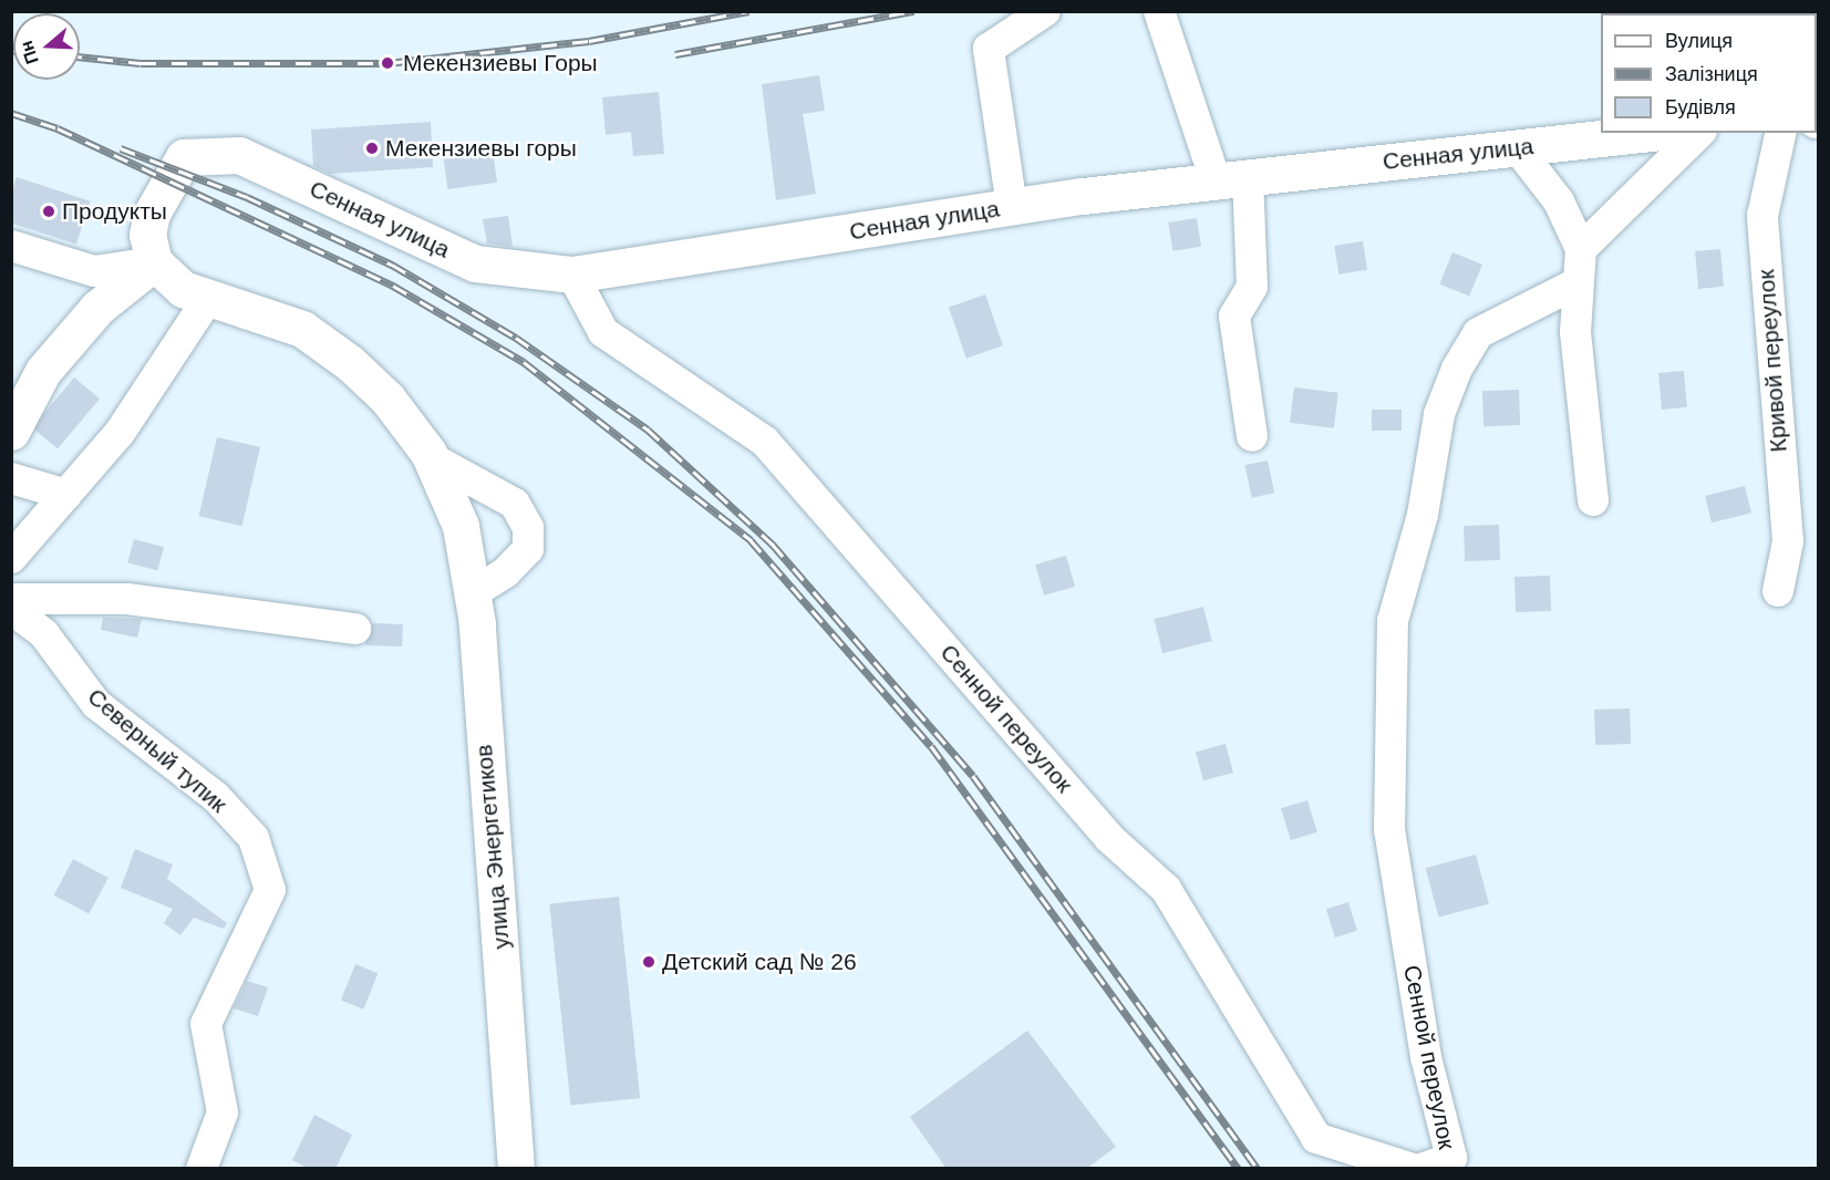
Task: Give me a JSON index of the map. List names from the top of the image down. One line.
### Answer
{"streets":{"main road":["Сенная улица","улица Энергетиков"],"street":["Кривой переулок","Сенной переулок","Северный тупик"]},"crossings":[["Сенная улица","Сенной переулок"],["Сенная улица","улица Энергетиков"]],"places":["Мекензиевы Горы","Мекензиевы горы","Продукты","Детский сад № 26"],"legend":["Вулиця","Залізниця","Будівля"],"north":"left"}
